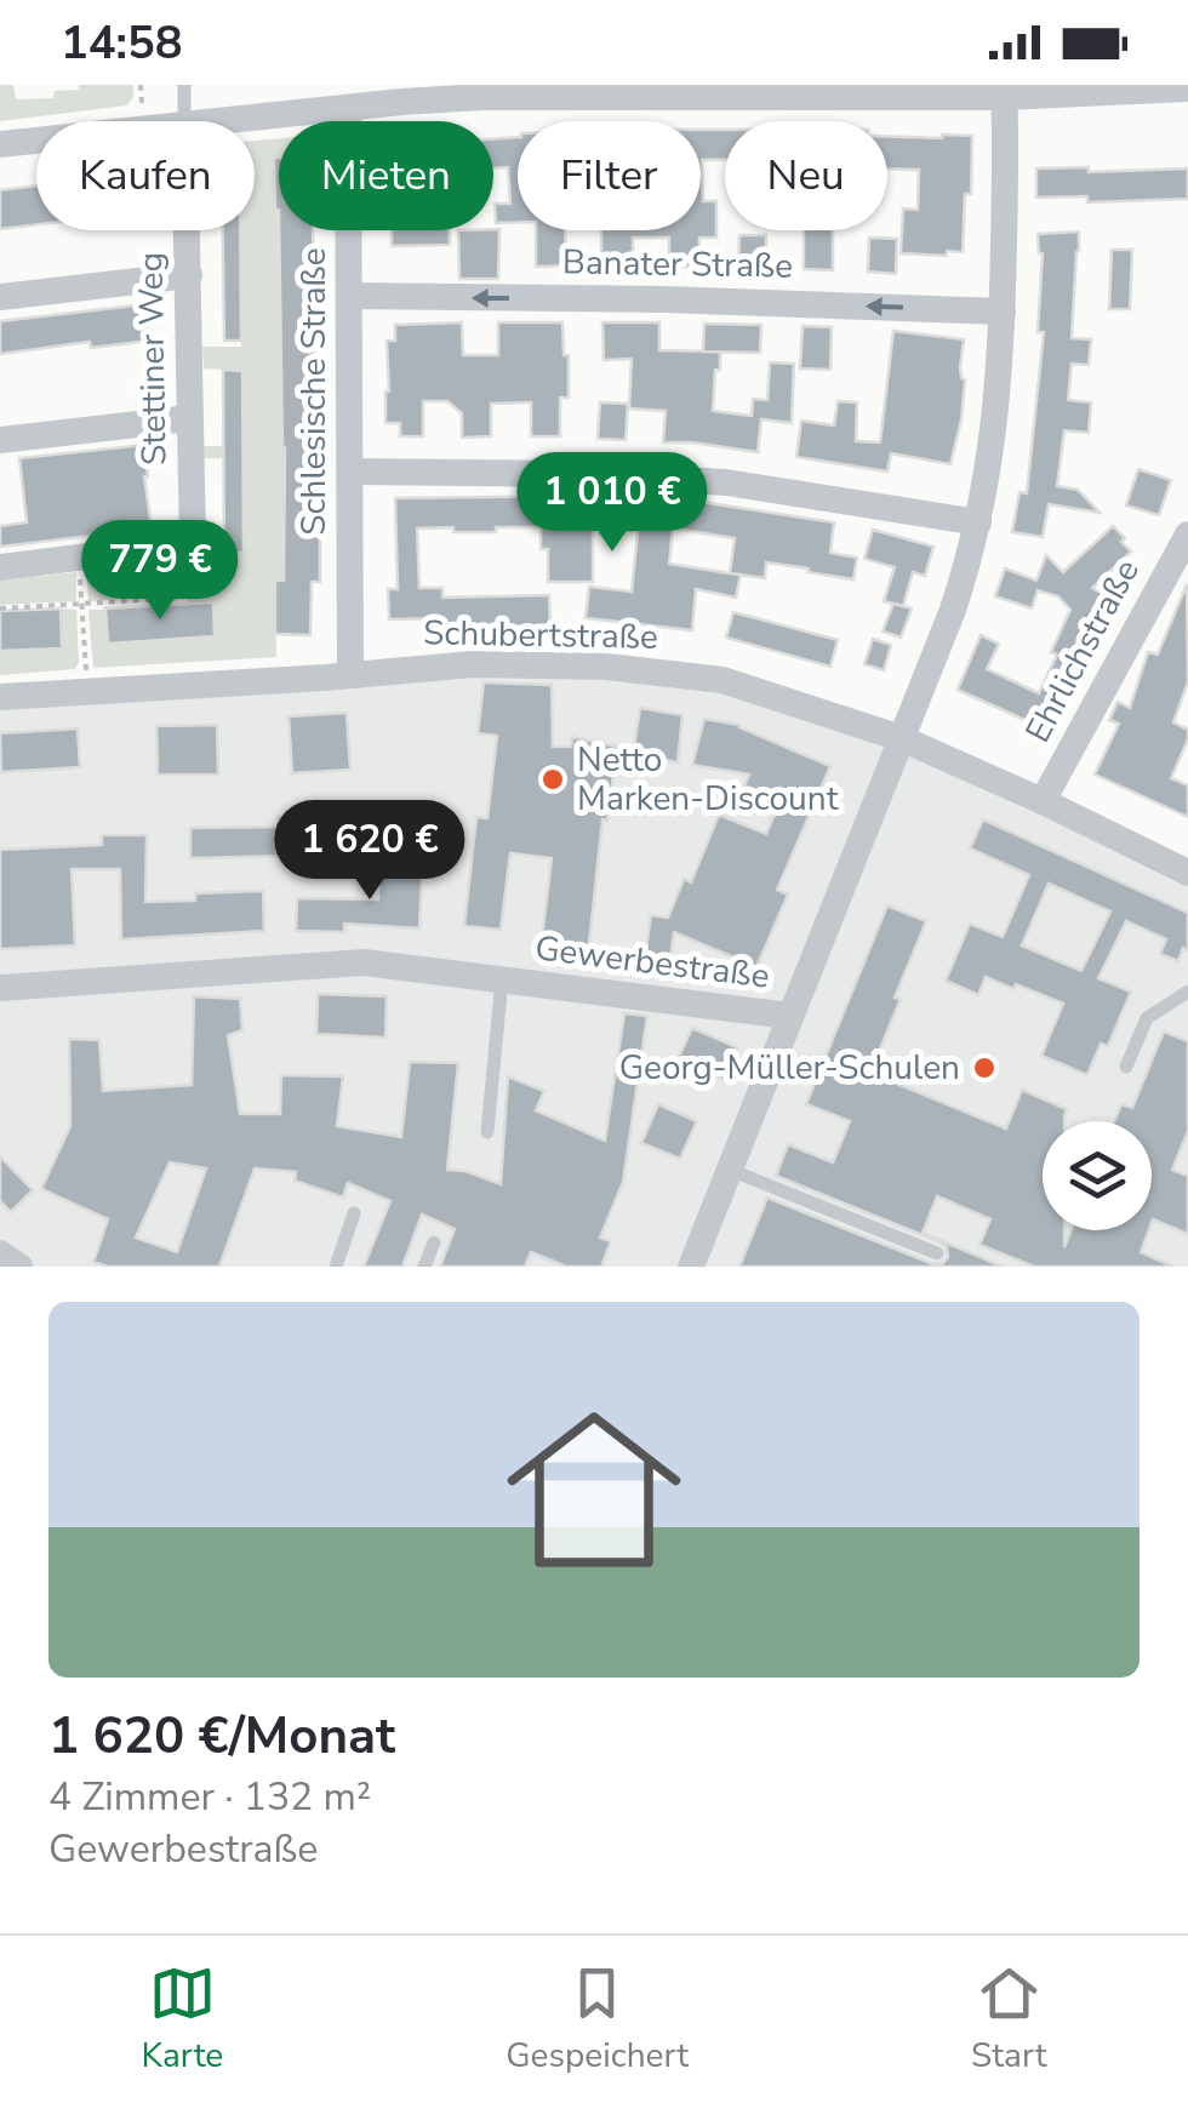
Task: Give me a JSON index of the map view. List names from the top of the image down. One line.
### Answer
{"streets":{"street":["Banater Straße","Stettiner Weg","Schlesische Straße","Schubertstraße","Ehrlichstraße","Gewerbestraße"]},"crossings":[["Banater Straße","Schlesische Straße"],["Schlesische Straße","Schubertstraße"],["Schubertstraße","Ehrlichstraße"]],"places":["Netto Marken-Discount","Georg-Müller-Schulen"],"page":{"status":"14:58","chip":["Kaufen","Mieten","Filter","Neu"],"price":["1 010 €","779 €","1 620 €"],"list":[{"name":"1 620 €/Monat","note":"4 Zimmer · 132 m² · Gewerbestraße"}],"tabs":["Karte","Gespeichert","Start"]}}
